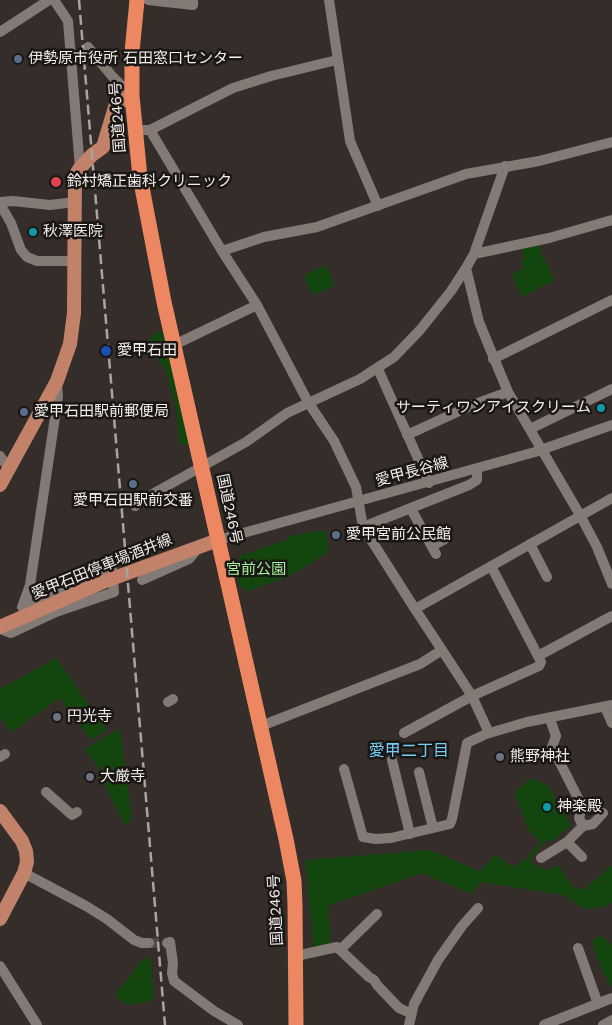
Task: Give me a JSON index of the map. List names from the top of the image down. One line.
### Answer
{"streets":{"highway":["国道246号"],"main road":["愛甲石田停車場酒井線"],"street":["愛甲長谷線"]},"crossings":[["国道246号","愛甲長谷線"],["国道246号","愛甲石田停車場酒井線"],["愛甲長谷線","愛甲石田停車場酒井線"]],"districts":["愛甲二丁目"],"parks":["宮前公園"],"places":["伊勢原市役所 石田窓口センター","鈴村矯正歯科クリニック","秋澤医院","愛甲石田","サーティワンアイスクリーム","愛甲石田駅前郵便局","愛甲石田駅前交番","愛甲宮前公民館","円光寺","熊野神社","大厳寺","神楽殿"]}
